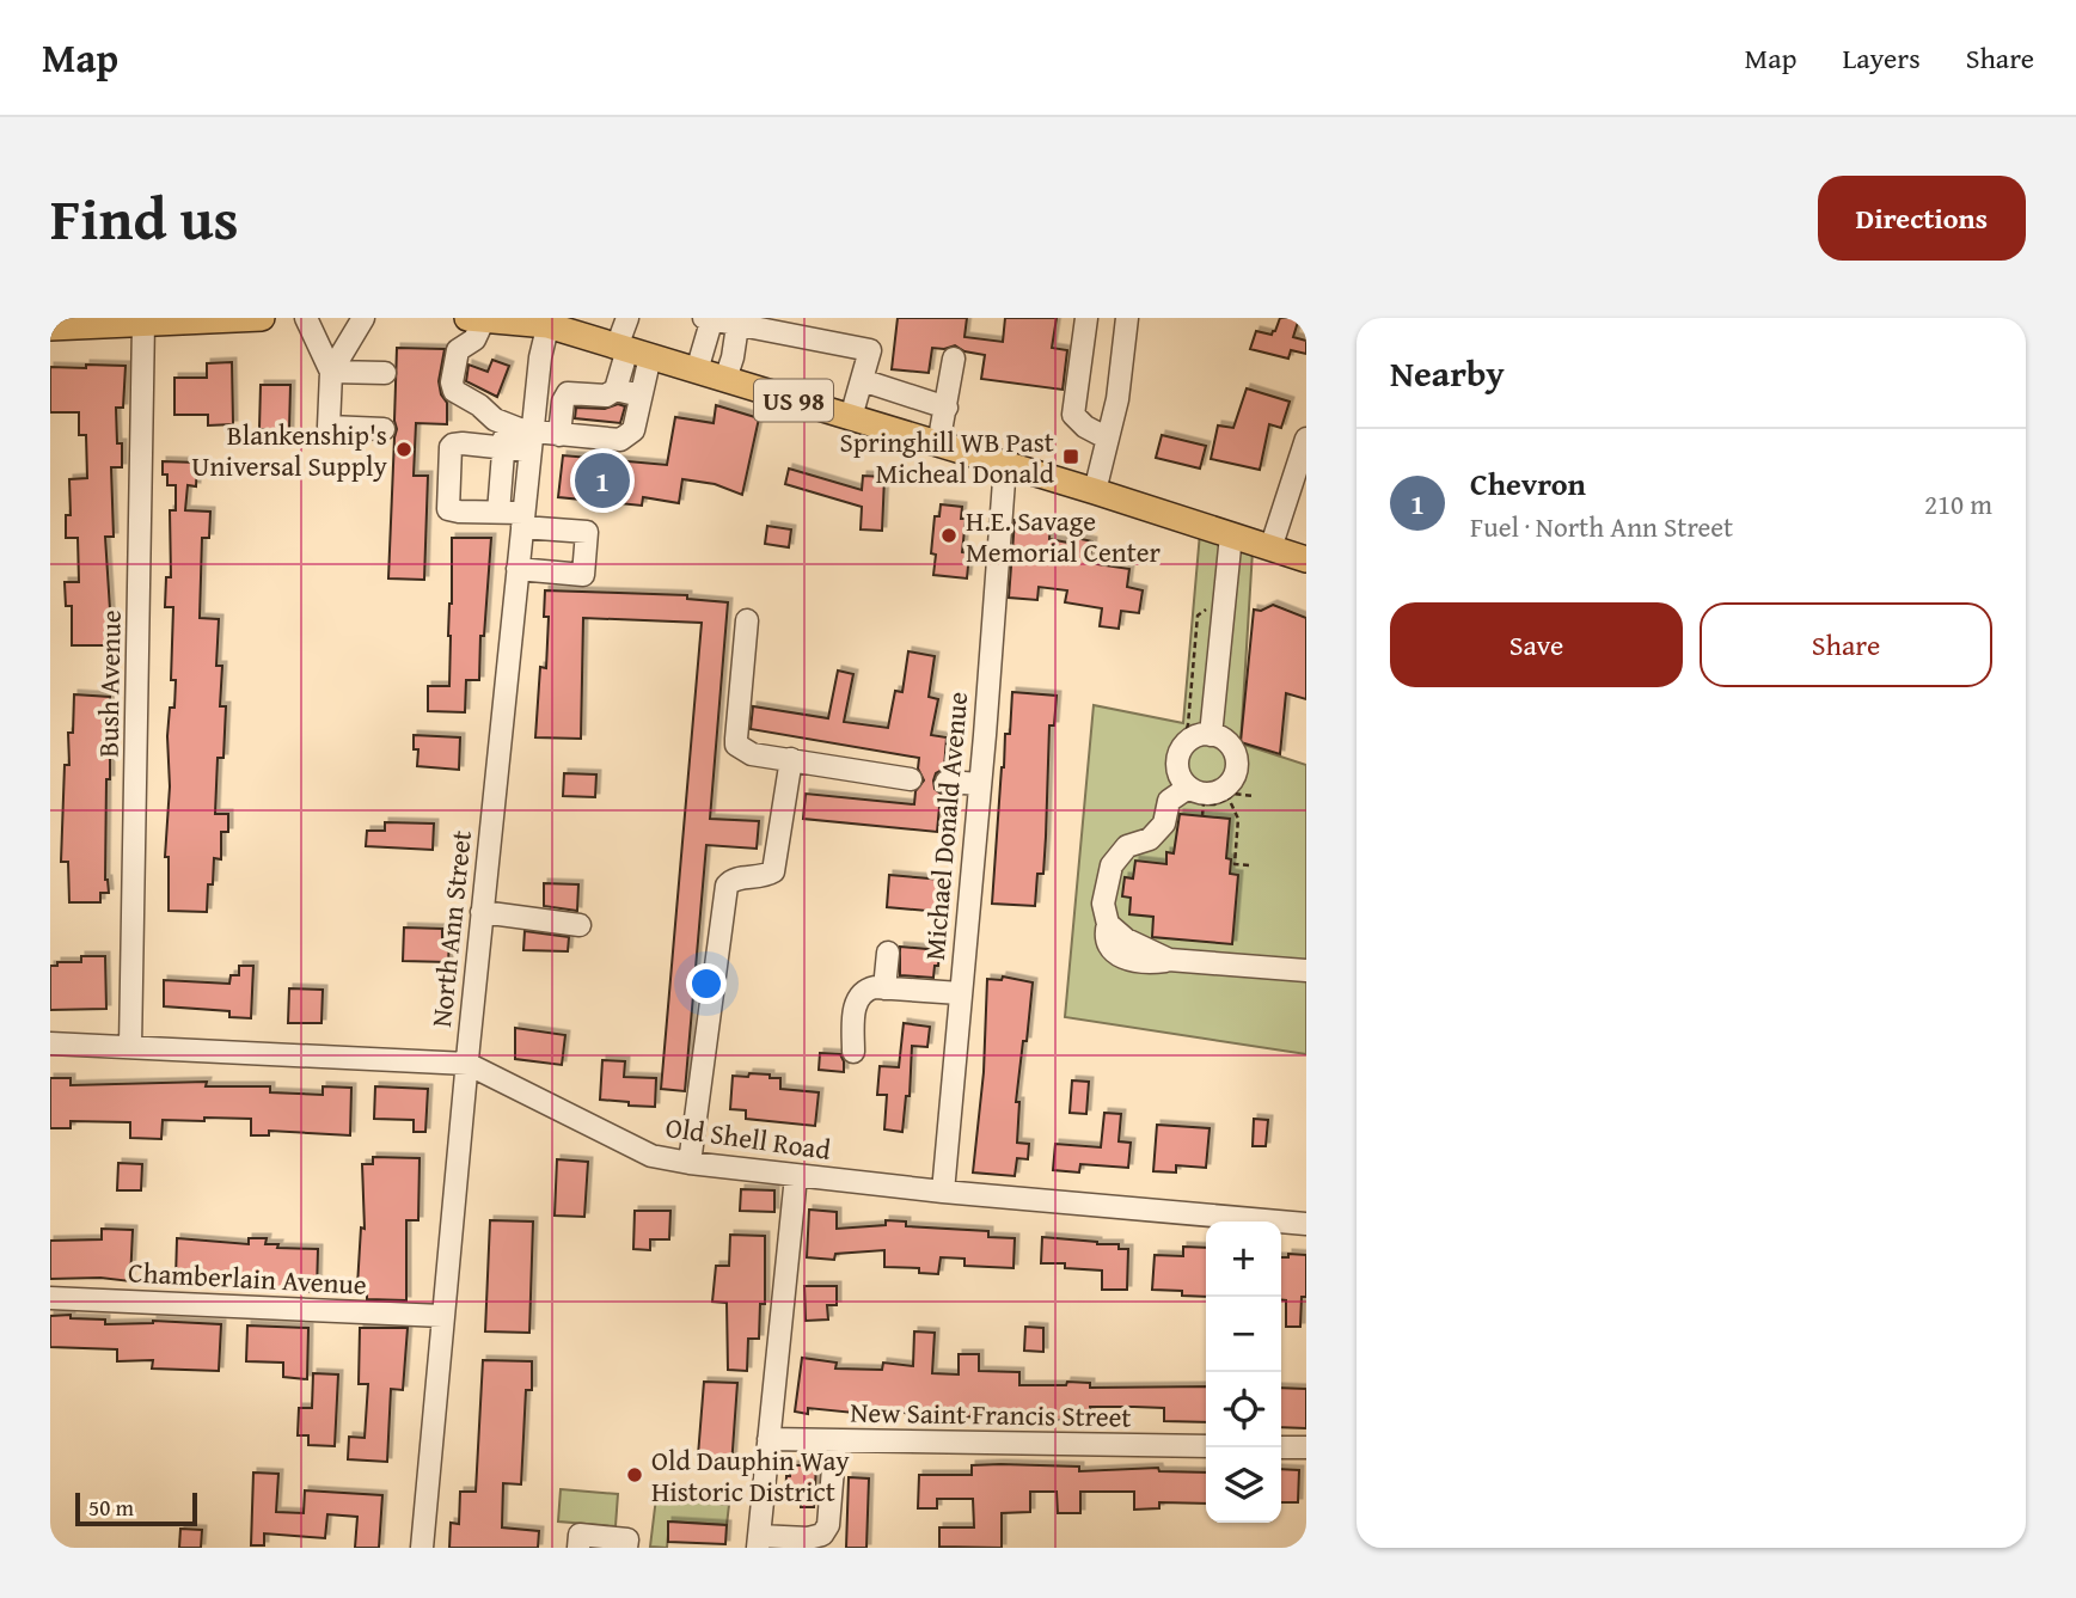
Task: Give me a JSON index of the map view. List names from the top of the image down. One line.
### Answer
{"streets":{"main road":["US 98"],"street":["Bush Avenue","Michael Donald Avenue","North Ann Street","Old Shell Road","Chamberlain Avenue","New Saint Francis Street"]},"crossings":[["US 98","Michael Donald Avenue"],["US 98","North Ann Street"],["Bush Avenue","Old Shell Road"],["Michael Donald Avenue","Old Shell Road"],["North Ann Street","Old Shell Road"],["North Ann Street","Chamberlain Avenue"]],"places":{"other":["Blankenship's Universal Supply","H.E. Savage Memorial Center","Old Dauphin Way Historic District"],"transit":["Springhill WB Past Micheal Donald"]},"scale_bar":"50 m","page":{"header":"Map","nav":["Map","Layers","Share"],"title":"Find us","buttons":["Directions",["Save","Share"]],"heading":"Nearby","list":[{"mark":"1","name":"Chevron","note":"Fuel · North Ann Street","value":"210 m"}],"pins":"1","map_buttons":["+","−"],"scale":"50 m"}}
